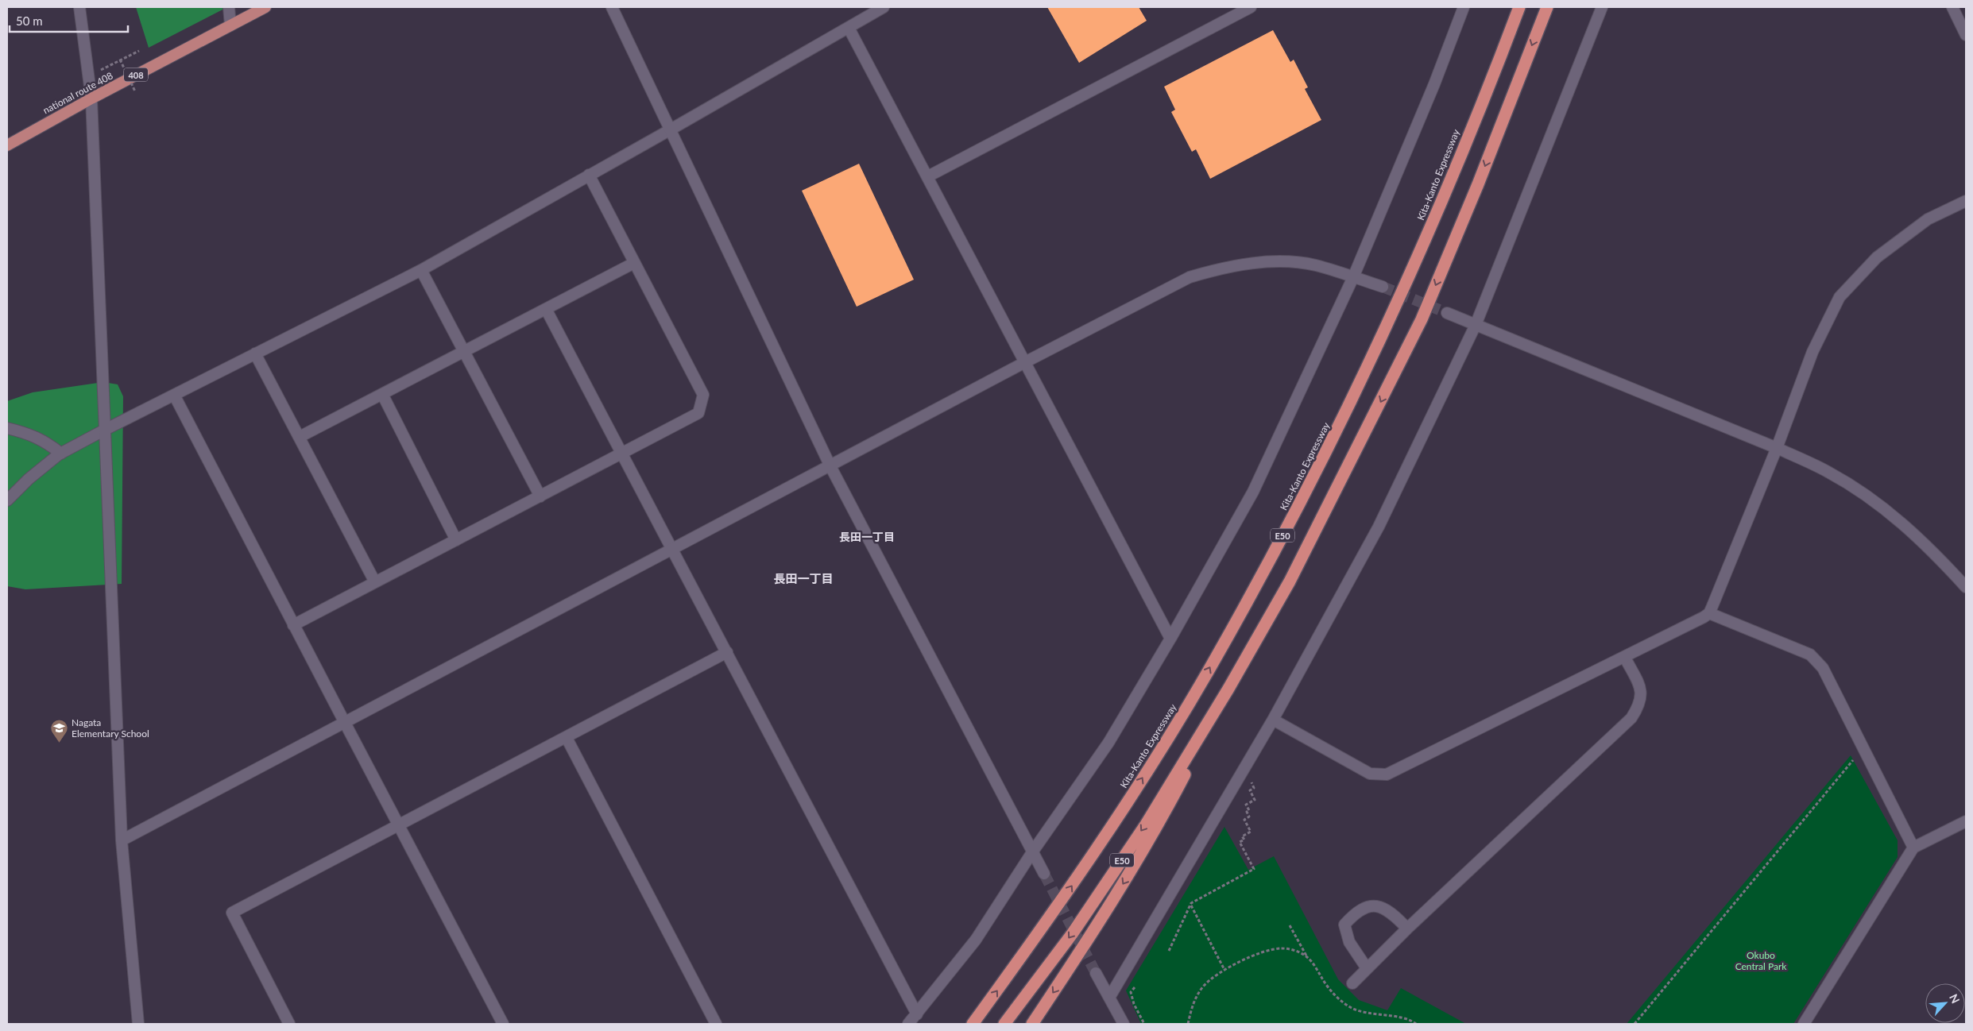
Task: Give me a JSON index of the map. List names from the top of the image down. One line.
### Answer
{"streets":{"highway":["408","national route 408","Kita-Kanto Expressway","E50"]},"districts":["長田一丁目","長田一丁目"],"parks":["Okubo Central Park"],"places":{"school or university":["Nagata Elementary School"]},"scale_bar":"50 m","north":"top right"}
